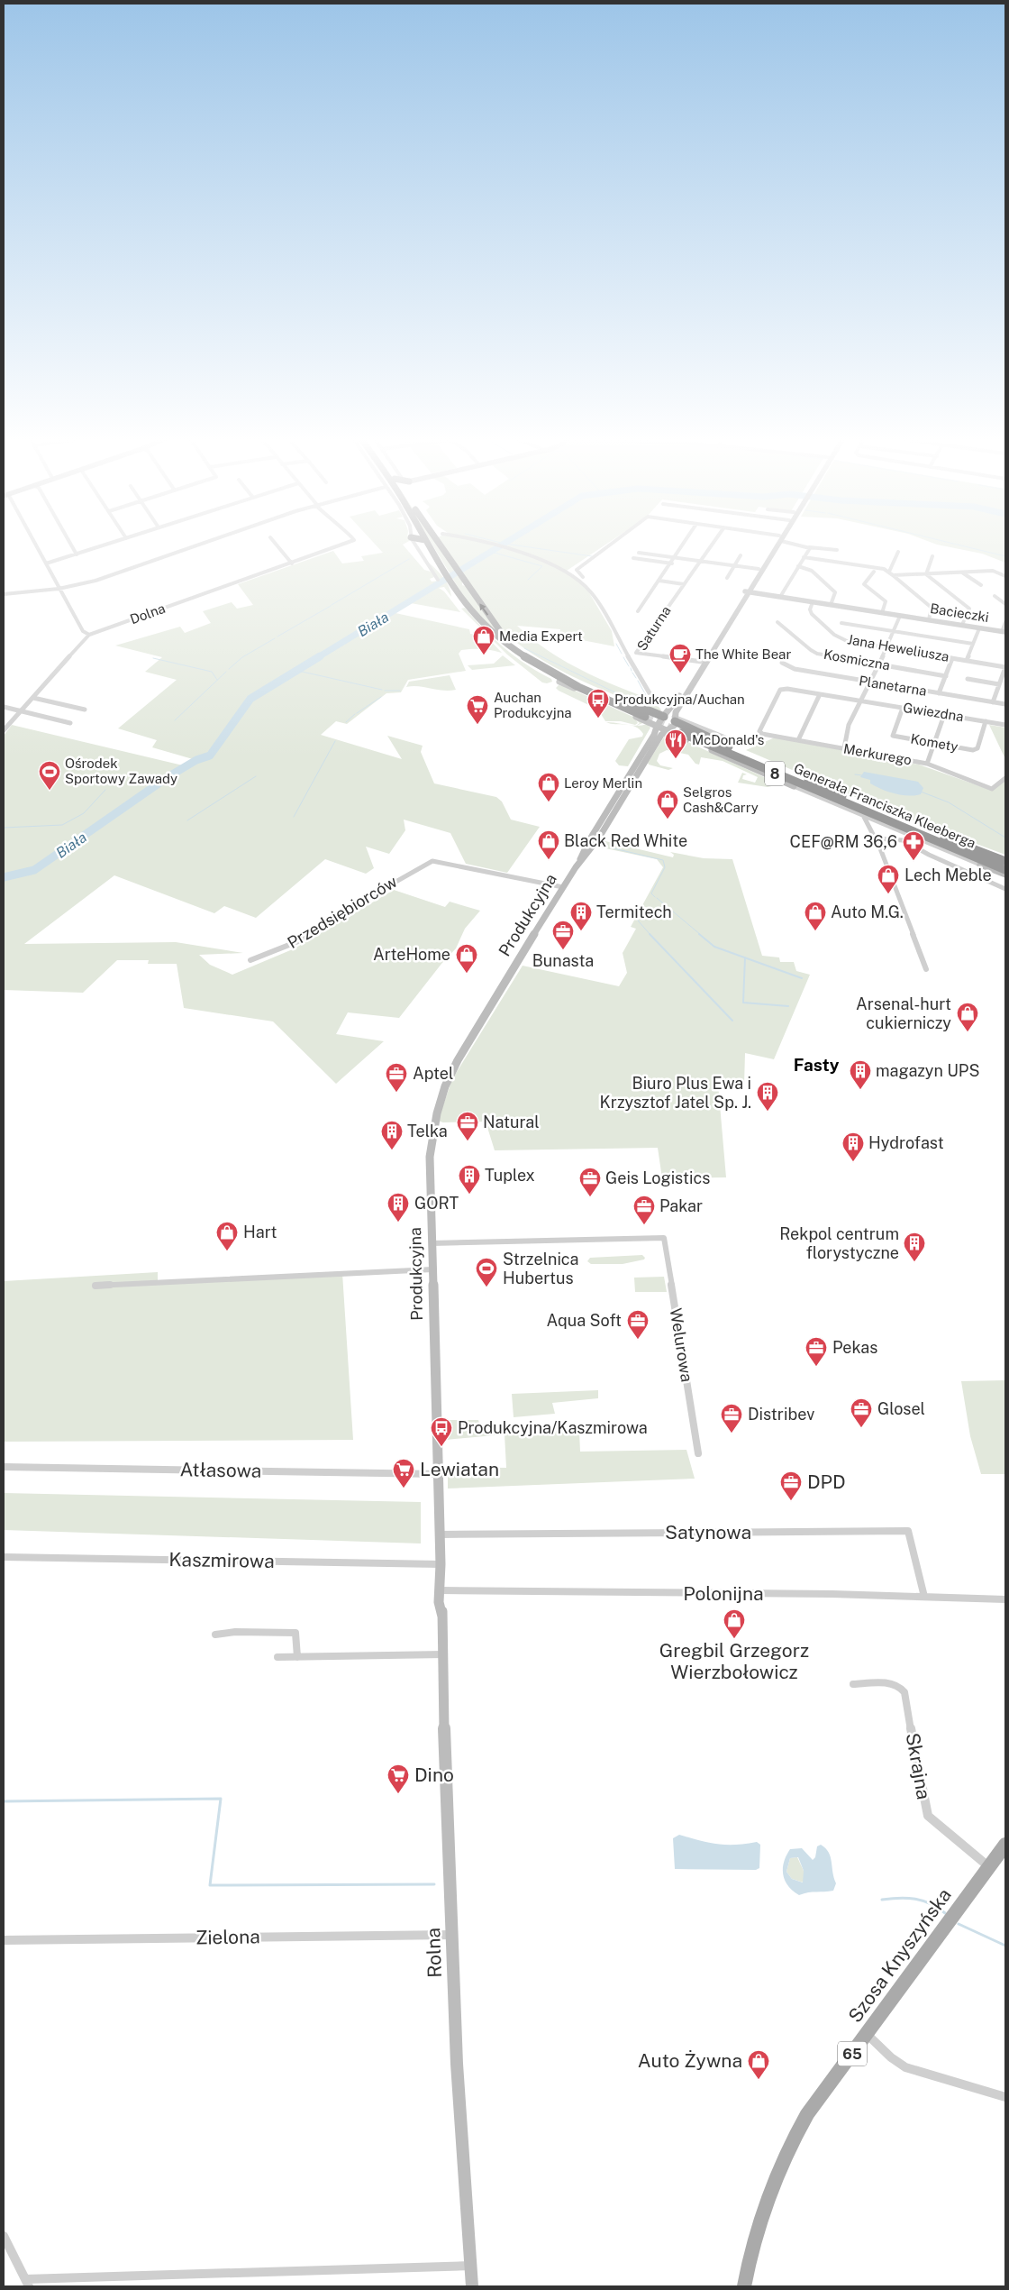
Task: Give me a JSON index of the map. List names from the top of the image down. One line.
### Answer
{"streets":{"highway":["8","Generała Franciszka Kleeberga"],"main road":["Rolna","Szosa Knyszyńska","65"],"street":["Bacieczki","Dolna","Saturna","Jana Heweliusza","Kosmiczna","Planetarna","Gwiezdna","Komety","Merkurego","Przedsiębiorców","Produkcyjna","Welurowa","Atłasowa","Satynowa","Kaszmirowa","Polonijna","Skrajna","Zielona"]},"crossings":[["Bacieczki","Jana Heweliusza"],["Gwiezdna","Komety"],["Gwiezdna","Merkurego"],["Przedsiębiorców","Produkcyjna"],["Produkcyjna","Welurowa"],["Produkcyjna","Atłasowa"],["Produkcyjna","Satynowa"],["Produkcyjna","Kaszmirowa"],["Produkcyjna","Polonijna"],["Produkcyjna","Rolna"],["Satynowa","Polonijna"],["Polonijna","Rolna"],["Skrajna","Szosa Knyszyńska"],["Zielona","Rolna"]],"districts":["Fasty"],"water":["Biała"],"places":{"shop":["Media Expert","Leroy Merlin","Selgros Cash&Carry","Black Red White","Lech Meble","Auto M.G.","ArteHome","Arsenal-hurt cukierniczy","Hart","Gregbil Grzegorz Wierzbołowicz","Auto Żywna"],"cafe":["The White Bear"],"bus stop":["Produkcyjna/Auchan","Produkcyjna/Kaszmirowa"],"supermarket":["Auchan Produkcyjna","Lewiatan","Dino"],"restaurant":["McDonald's"],"sports":["Ośrodek Sportowy Zawady","Strzelnica Hubertus"],"pharmacy":["CEF@RM 36,6"],"building":["Termitech","magazyn UPS","Biuro Plus Ewa i Krzysztof Jatel Sp. J.","Telka","Hydrofast","Tuplex","GORT","Rekpol centrum florystyczne"],"office":["Bunasta","Aptel","Natural","Geis Logistics","Pakar","Aqua Soft","Pekas","Glosel","Distribev","DPD"]}}
